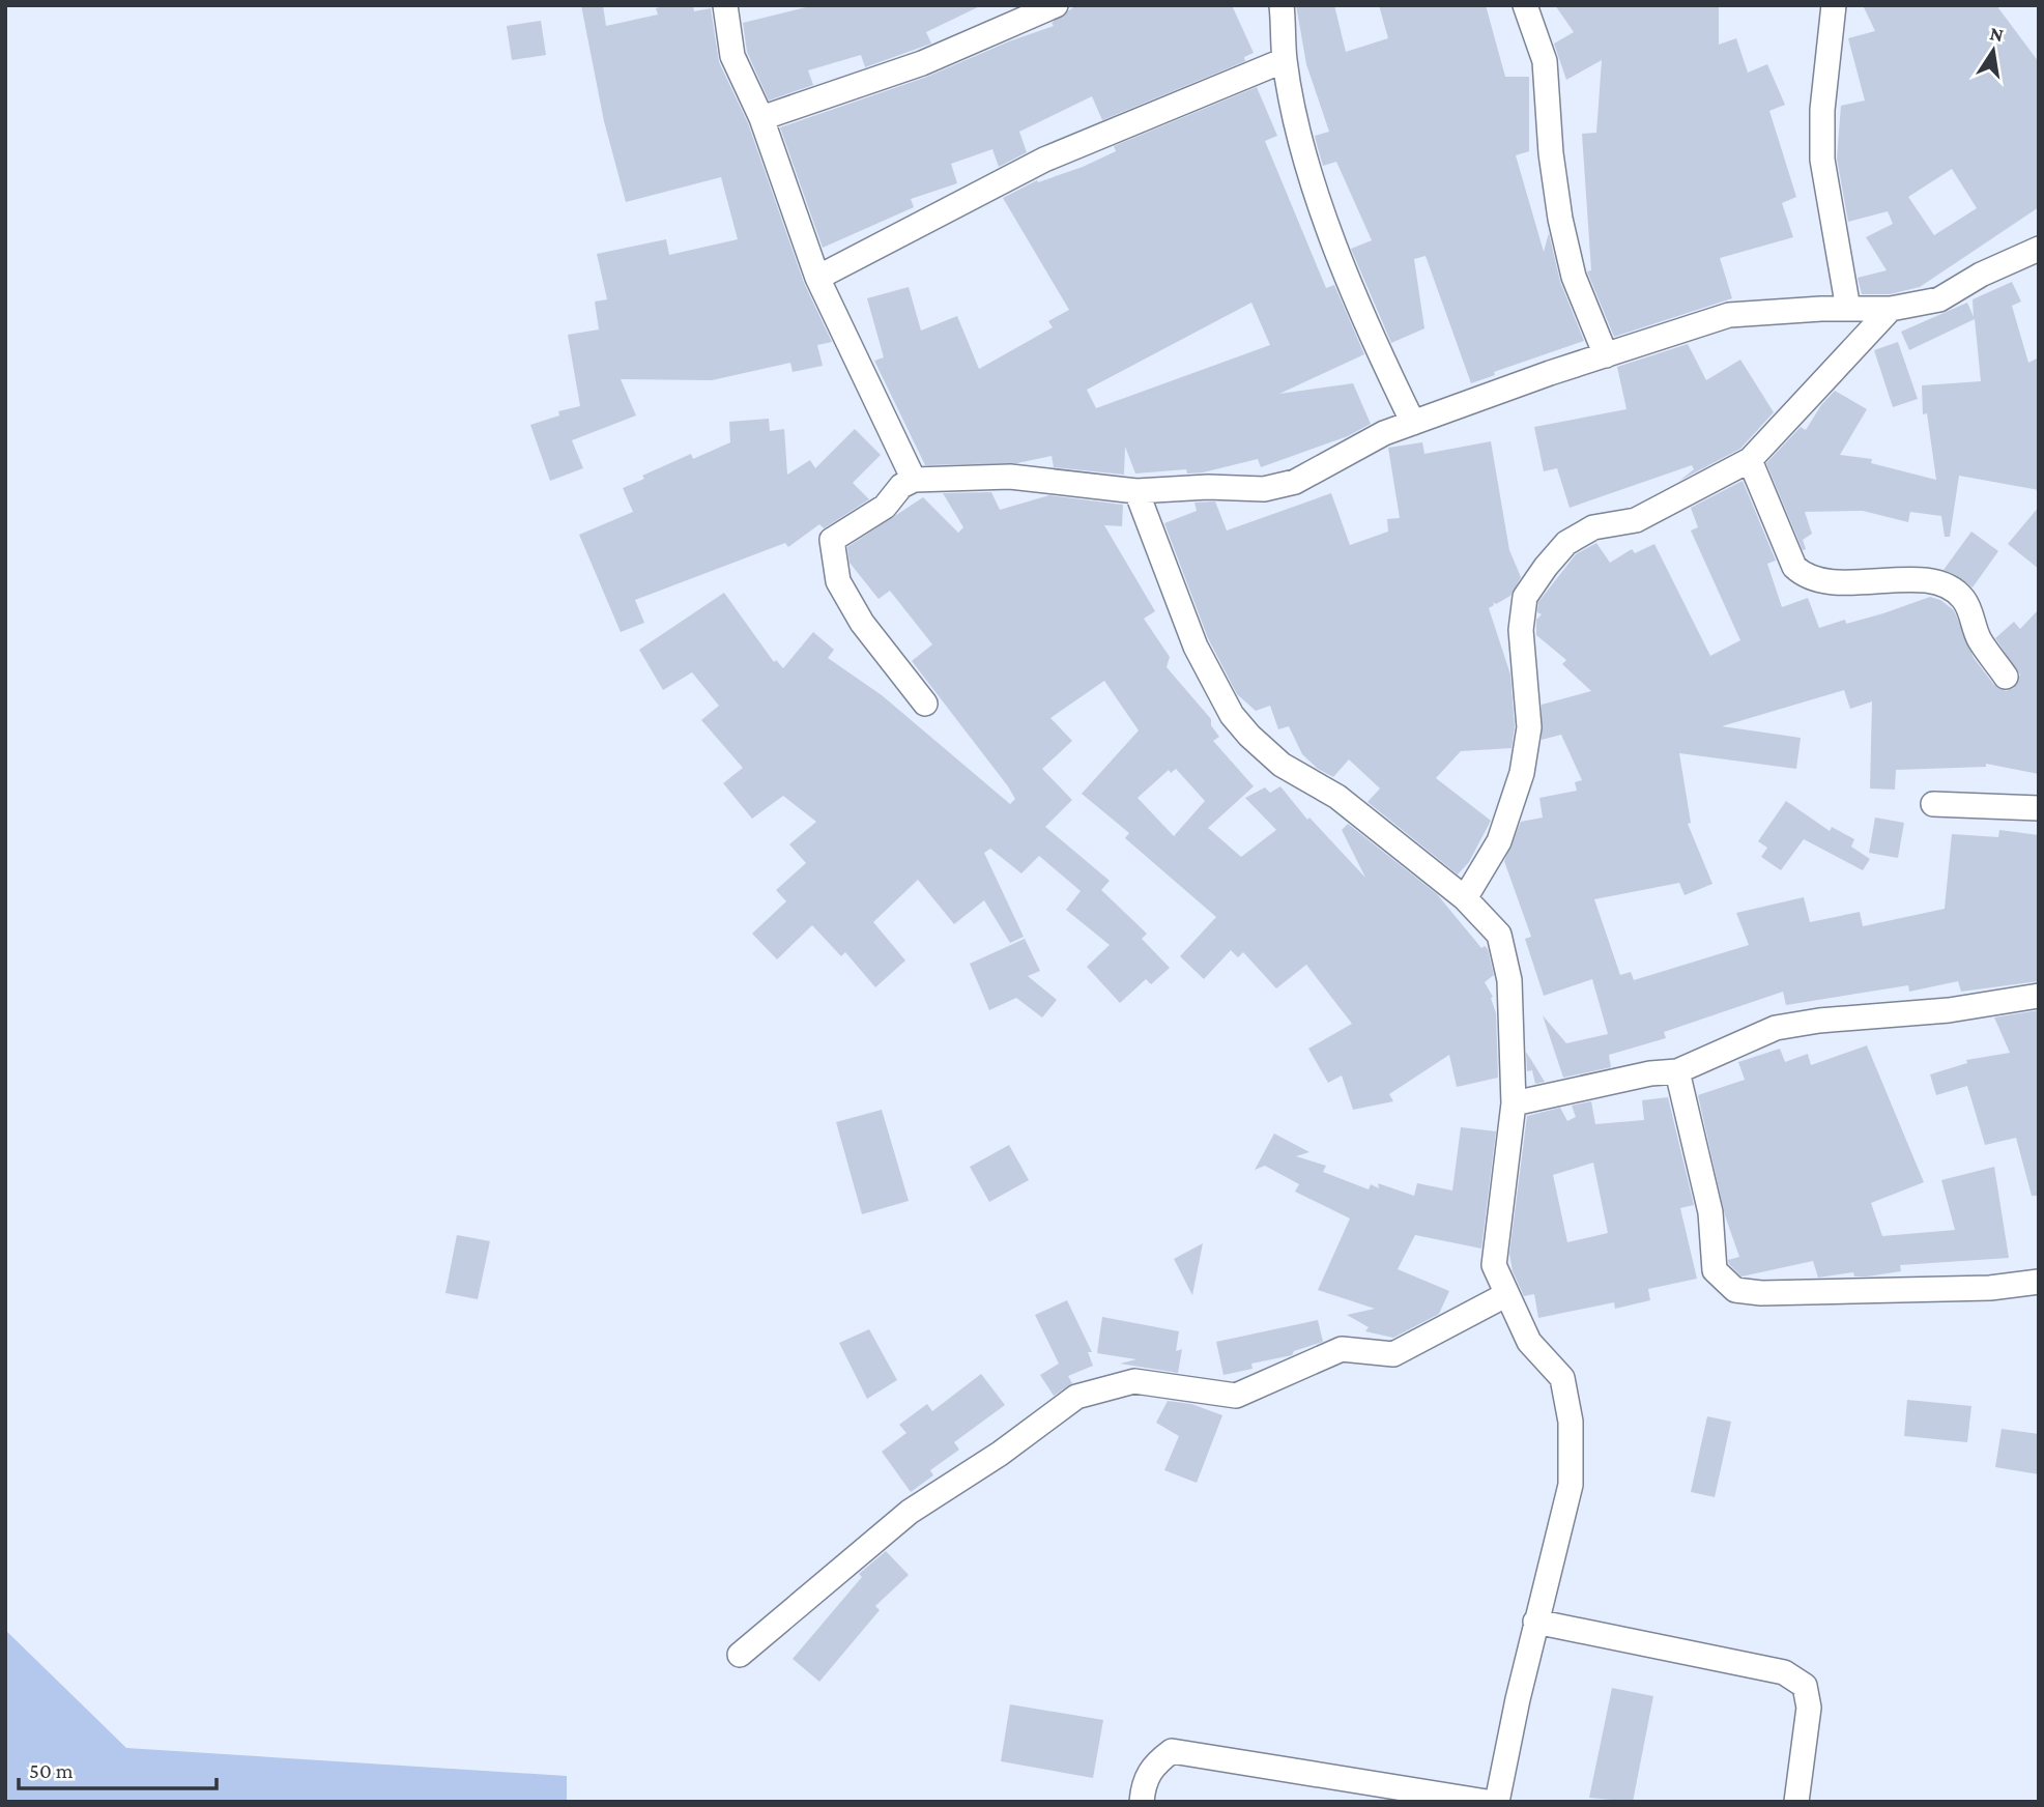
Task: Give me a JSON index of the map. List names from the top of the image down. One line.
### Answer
{"scale_bar":"50 m","north":"top"}
